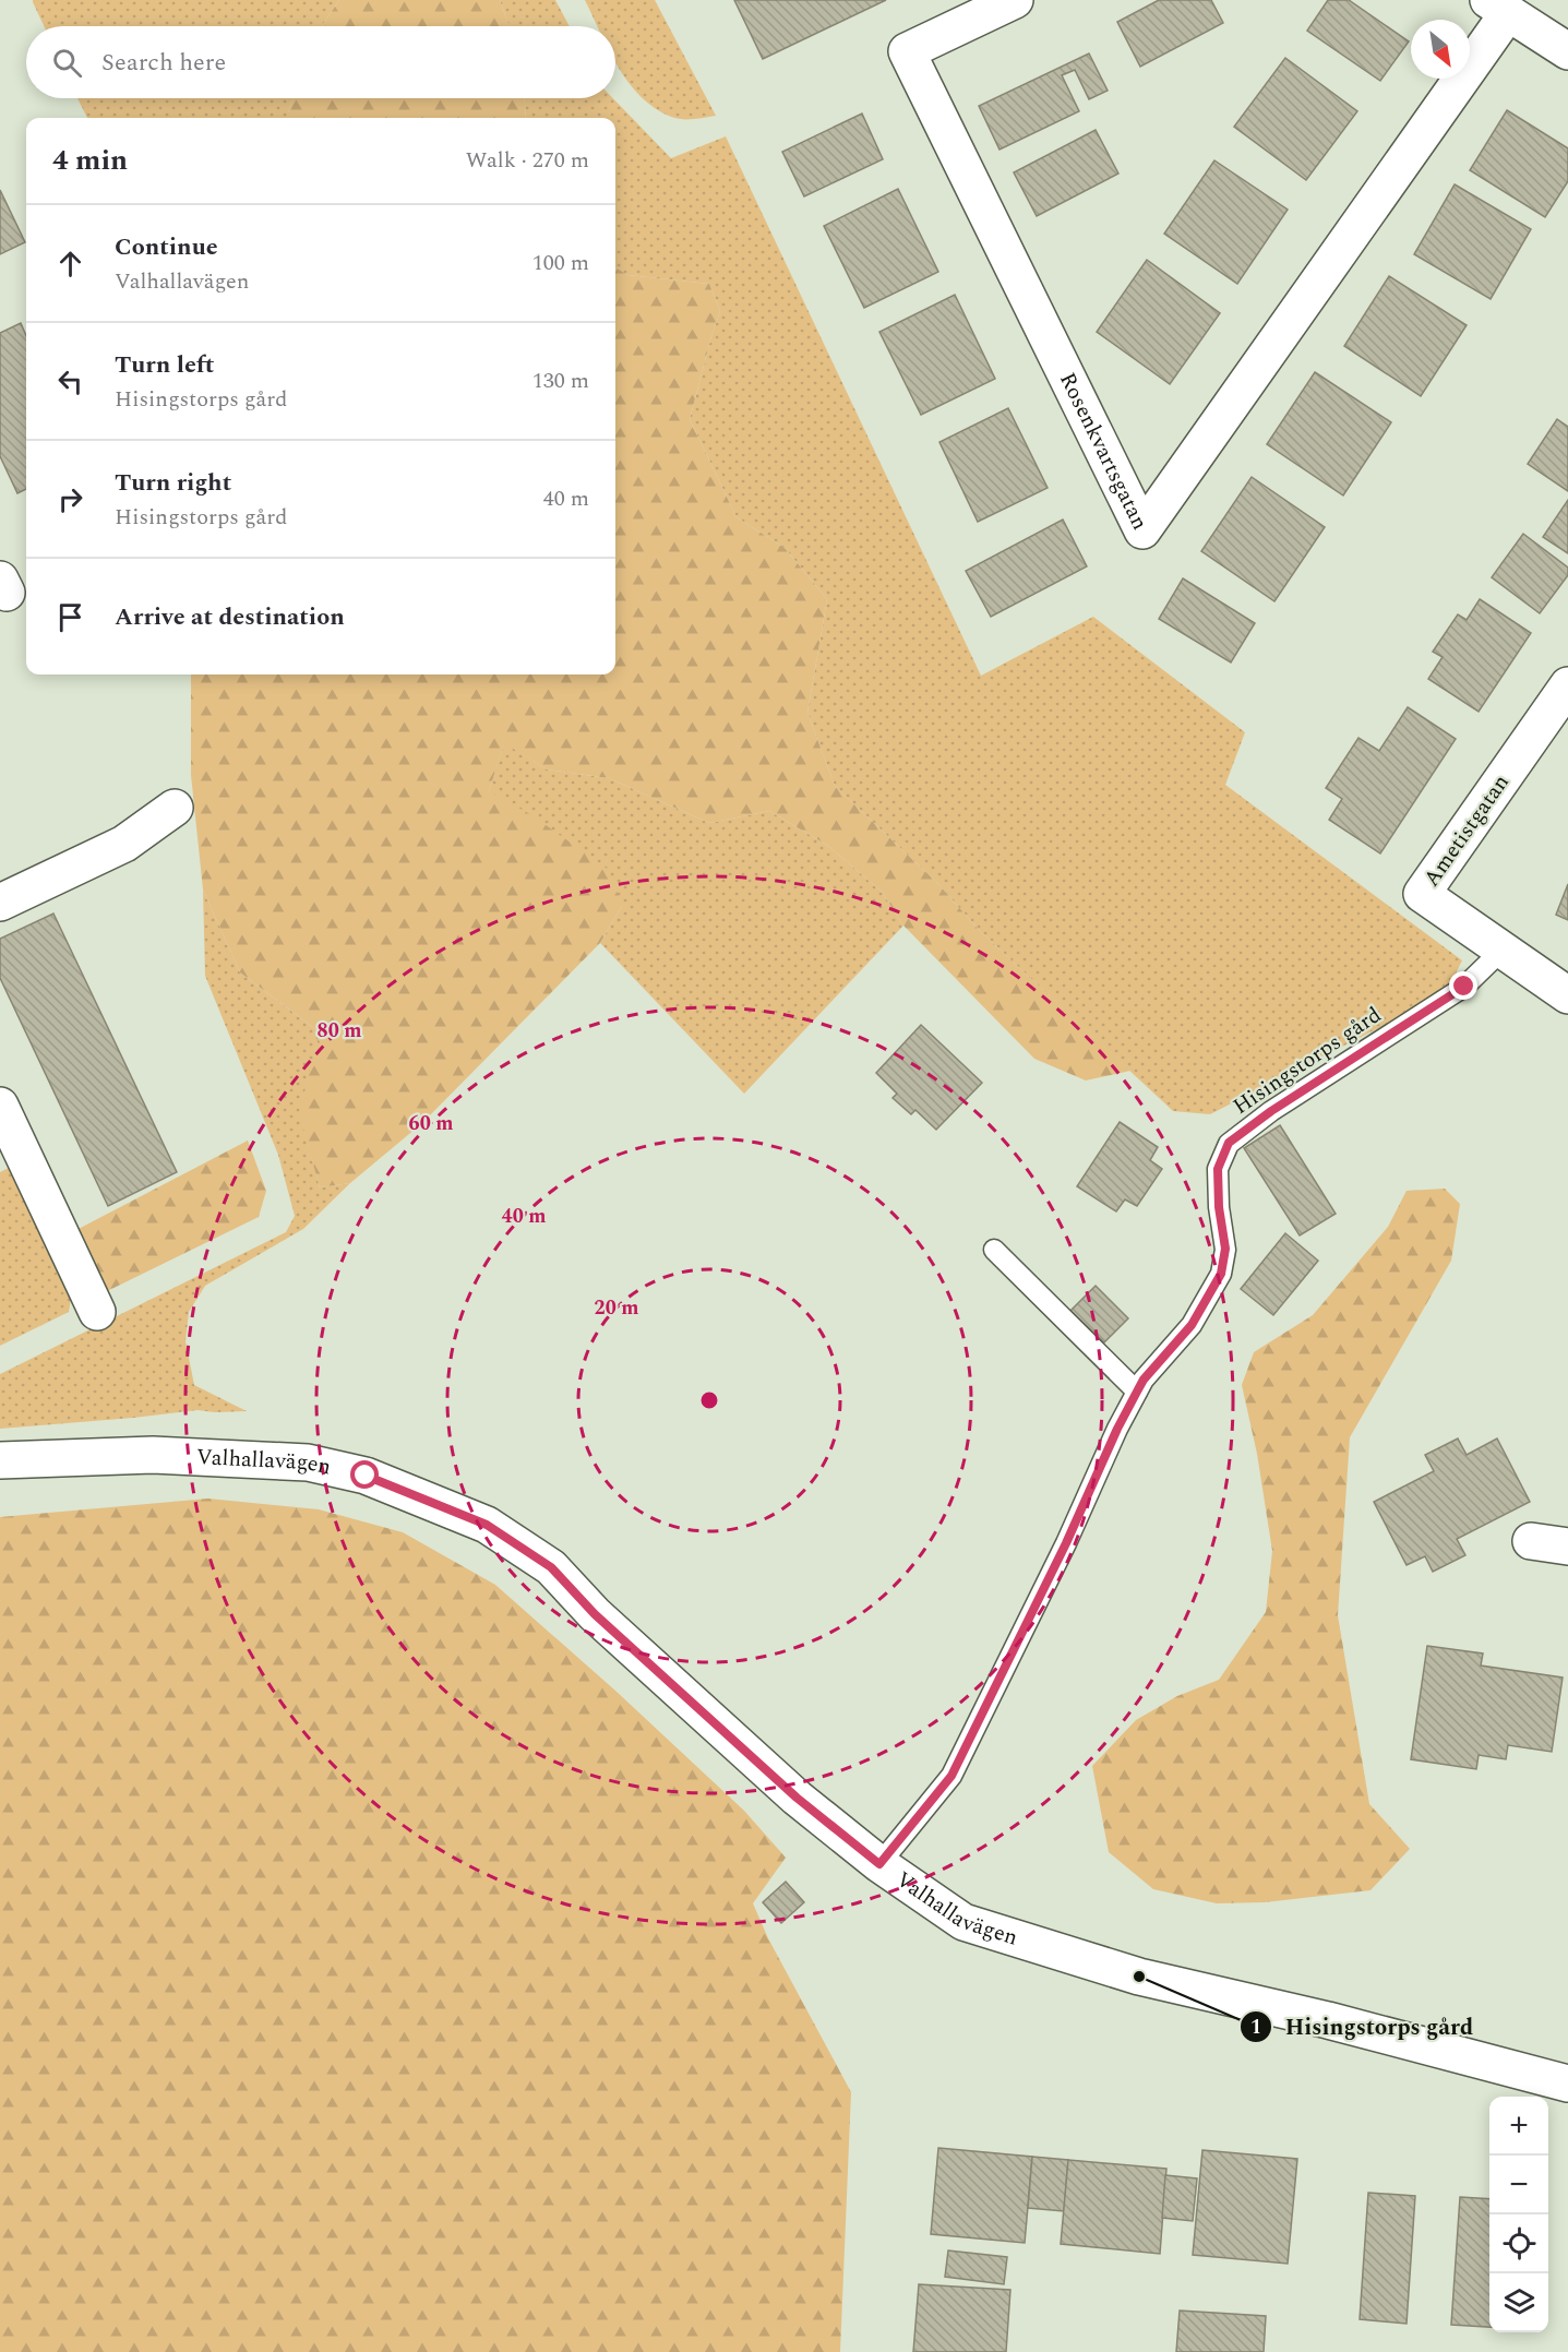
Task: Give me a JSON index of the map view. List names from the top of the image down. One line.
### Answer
{"streets":{"street":["Rosenkvartsgatan","Ametistgatan","Valhallavägen"],"lane":["Hisingstorps gård"]},"crossings":[["Ametistgatan","Hisingstorps gård"],["Hisingstorps gård","Valhallavägen"]],"places":["Hisingstorps gård"],"north":"bottom right","page":{"search":"Search here","heading":["4 min","Walk · 270 m"],"list":[["Continue","Valhallavägen","100 m"],["Turn left","Hisingstorps gård","130 m"],["Turn right","Hisingstorps gård","40 m"],"Arrive at destination"],"map_buttons":["+","−"]},"rings":["80 m","60 m","40 m","20 m"]}
